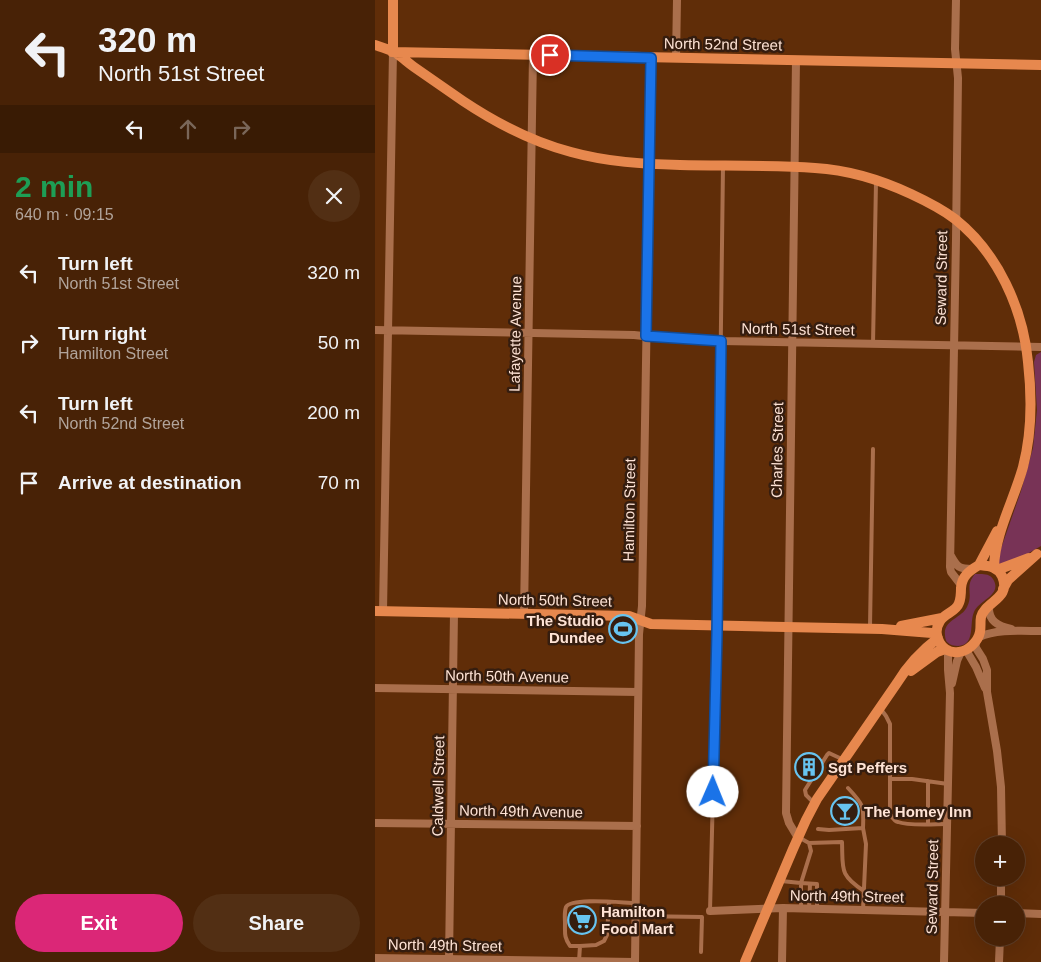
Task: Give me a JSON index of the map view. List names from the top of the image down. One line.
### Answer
{"streets":{"street":["North 52nd Street","Seward Street","North 51st Street","Lafayette Avenue","Charles Street","Hamilton Street","North 50th Street","North 50th Avenue","Caldwell Street","North 49th Avenue","North 49th Street"]},"crossings":[["North 52nd Street","Seward Street"],["North 52nd Street","Lafayette Avenue"],["North 52nd Street","Charles Street"],["North 52nd Street","Hamilton Street"],["Seward Street","North 51st Street"],["Seward Street","North 49th Street"],["North 51st Street","Lafayette Avenue"],["North 51st Street","Charles Street"],["North 51st Street","Hamilton Street"],["Lafayette Avenue","North 50th Street"],["Charles Street","North 50th Street"],["Hamilton Street","North 50th Street"],["Hamilton Street","North 50th Avenue"],["Hamilton Street","North 49th Avenue"],["Hamilton Street","North 49th Street"],["North 50th Street","Caldwell Street"],["North 50th Avenue","Caldwell Street"],["Caldwell Street","North 49th Avenue"],["Caldwell Street","North 49th Street"]],"places":{"sports":["The Studio Dundee"],"building":["Sgt Peffers"],"bar":["The Homey Inn"],"supermarket":["Hamilton Food Mart"]},"page":{"turn":["320 m","North 51st Street"],"heading":["2 min","640 m · 09:15"],"list":[{"name":"Turn left","note":"North 51st Street","value":"320 m"},{"name":"Turn right","note":"Hamilton Street","value":"50 m"},{"name":"Turn left","note":"North 52nd Street","value":"200 m"},{"name":"Arrive at destination","value":"70 m"}],"map_buttons":["+","−"],"buttons":["Exit","Share"]}}
